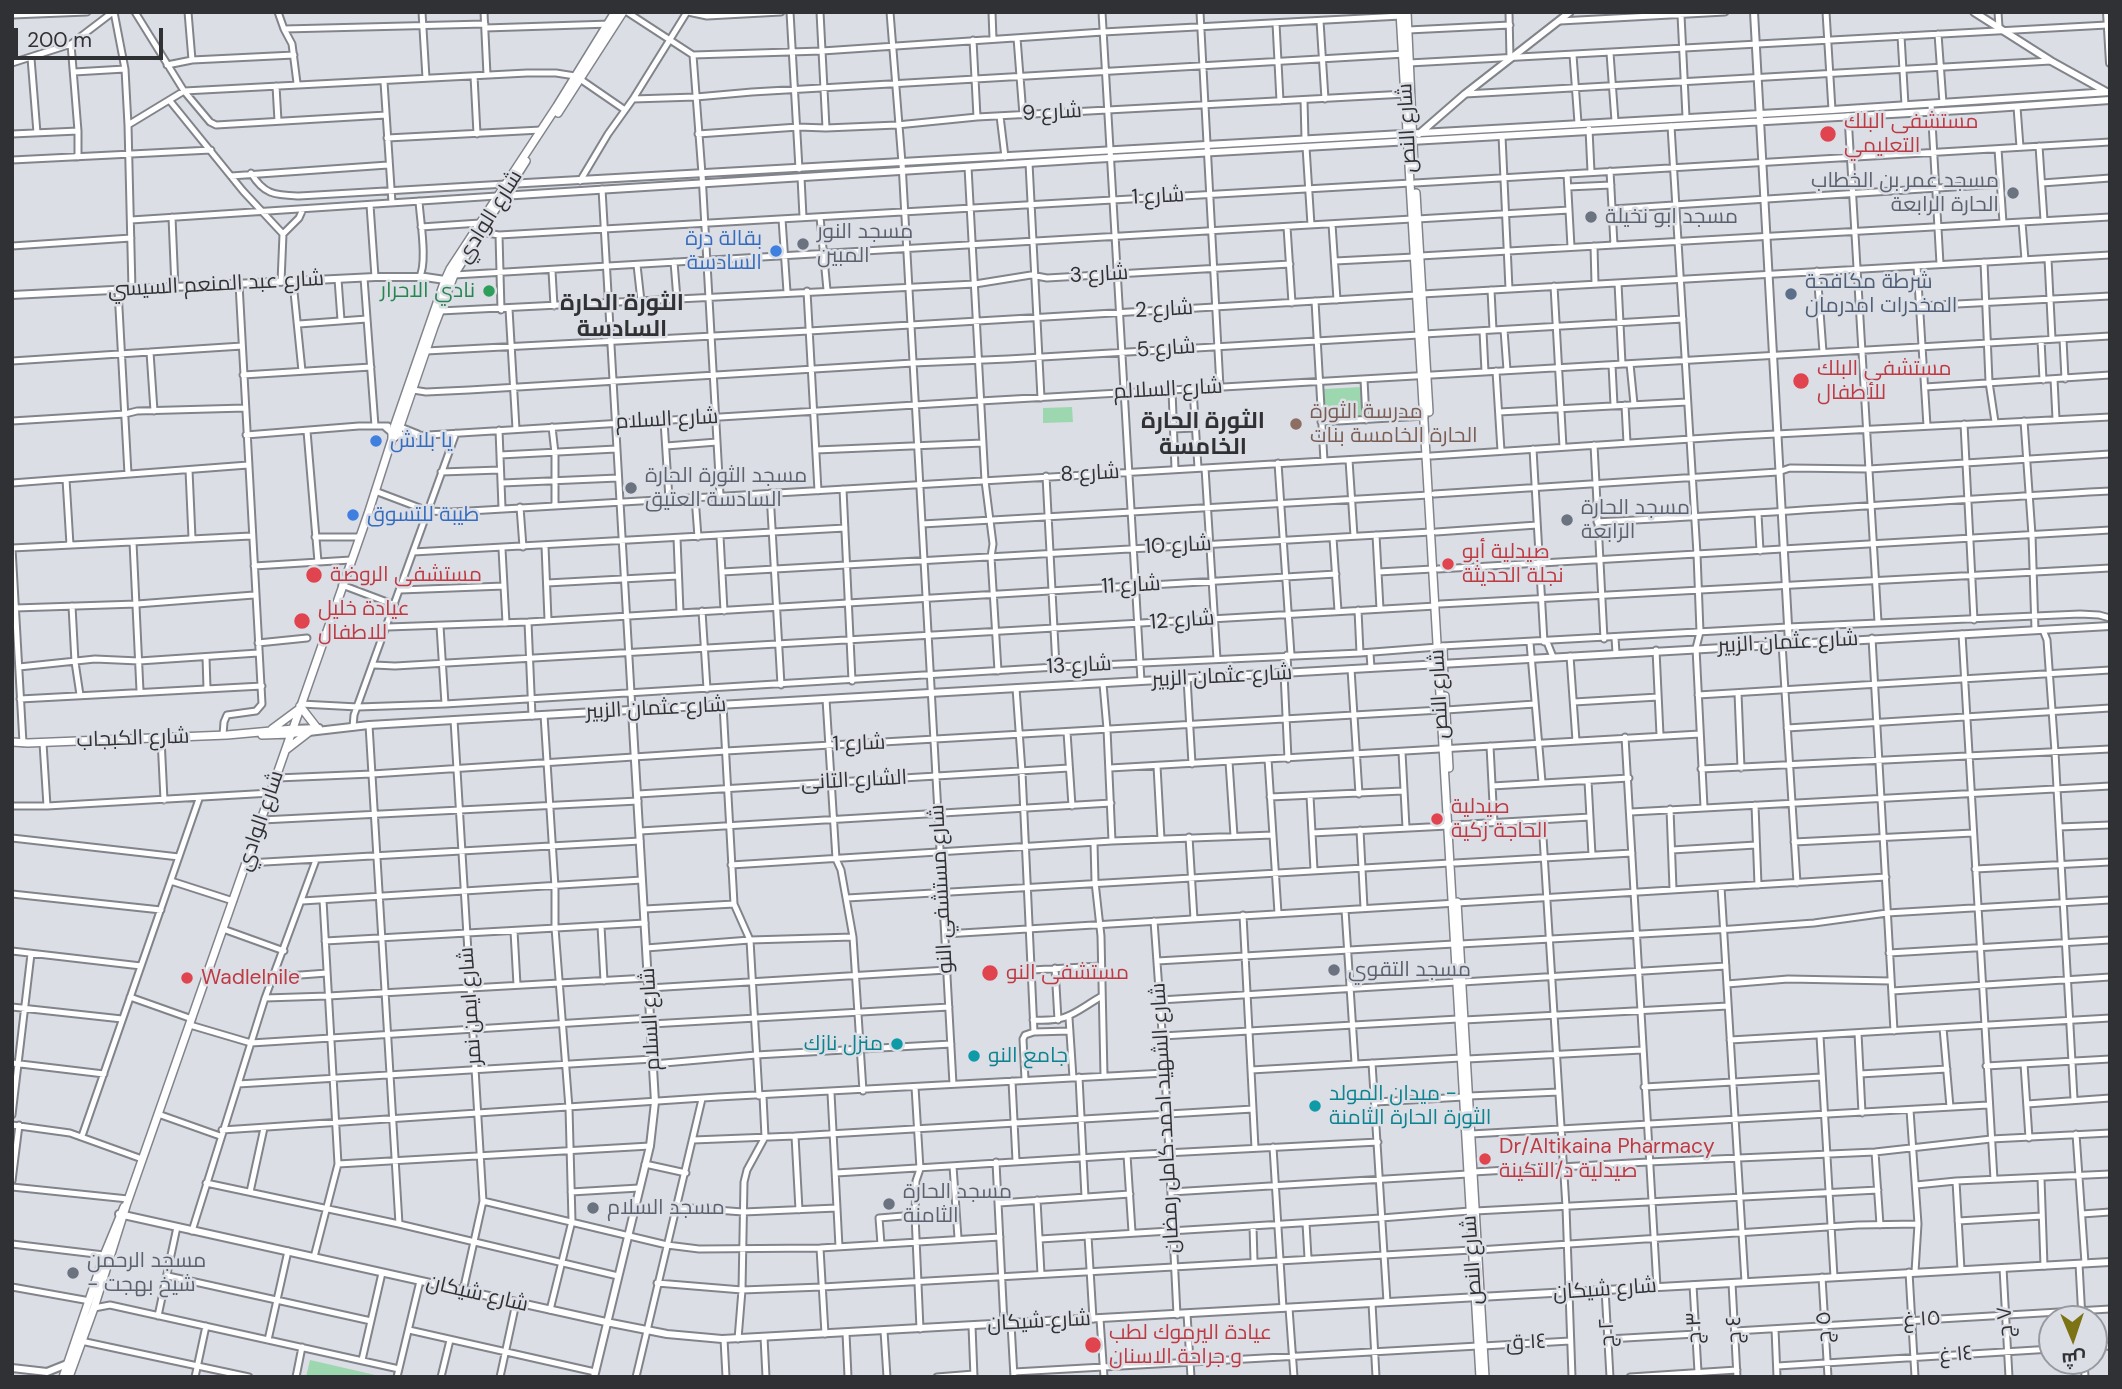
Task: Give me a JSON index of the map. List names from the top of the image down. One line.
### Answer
{"streets":{"main road":["شارع النص","شارع الوادي","شارع الكبجاب"],"street":["شارع 9","شارع 1","شارع 3","شارع عبد المنعم السيسي","شارع 2","شارع 5","شارع السلالم","شارع السلام","شارع 8","شارع 10","شارع 11","شارع 12","شارع عثمان الزبير","شارع 13","الشارع التانى","شارع مستشفي النو","شارع ايمن نمر","شارع الشهيد احمد كامل رمضان","شارع شيكان","١٥ غ","٧ ج","٥ ج","٣ ج","٤ ج","٢ ج","١٤ ق","١٤ غ"]},"crossings":[["شارع 9","شارع النص"],["شارع 9","شارع مستشفي النو"],["شارع النص","شارع 1"],["شارع النص","شارع 2"],["شارع النص","شارع 5"],["شارع النص","شارع السلالم"],["شارع النص","شارع 8"],["شارع النص","شارع 10"],["شارع النص","شارع 12"],["شارع النص","شارع عثمان الزبير"],["شارع النص","شارع 13"],["شارع النص","شارع شيكان"],["شارع النص","١٤ ق"],["شارع 1","شارع الوادي"],["شارع 1","شارع السلام"],["شارع 1","شارع مستشفي النو"],["شارع 1","شارع ايمن نمر"],["شارع الوادي","شارع 3"],["شارع الوادي","شارع عبد المنعم السيسي"],["شارع الوادي","شارع 2"],["شارع الوادي","شارع 5"],["شارع الوادي","شارع السلام"],["شارع الوادي","شارع عثمان الزبير"],["شارع الوادي","شارع 13"],["شارع الوادي","شارع الكبجاب"],["شارع الوادي","الشارع التانى"],["شارع الوادي","شارع شيكان"],["شارع 3","شارع مستشفي النو"],["شارع 2","شارع مستشفي النو"],["شارع 5","شارع مستشفي النو"],["شارع السلالم","شارع السلام"],["شارع السلالم","شارع مستشفي النو"],["شارع السلام","شارع عثمان الزبير"],["شارع السلام","الشارع التانى"],["شارع السلام","شارع مستشفي النو"],["شارع السلام","شارع شيكان"],["شارع 8","شارع مستشفي النو"],["شارع 10","شارع مستشفي النو"],["شارع 11","شارع مستشفي النو"],["شارع 12","شارع مستشفي النو"],["شارع عثمان الزبير","شارع الكبجاب"],["شارع عثمان الزبير","شارع مستشفي النو"],["شارع عثمان الزبير","شارع ايمن نمر"],["شارع 13","شارع مستشفي النو"],["الشارع التانى","شارع مستشفي النو"],["الشارع التانى","شارع ايمن نمر"],["شارع ايمن نمر","شارع شيكان"],["شارع الشهيد احمد كامل رمضان","شارع شيكان"],["شارع شيكان","٧ ج"],["شارع شيكان","٥ ج"],["شارع شيكان","٣ ج"],["شارع شيكان","٤ ج"],["شارع شيكان","٢ ج"],["١٥ غ","٧ ج"],["١٥ غ","٥ ج"],["١٥ غ","٤ ج"],["٧ ج","١٤ غ"],["٥ ج","١٤ غ"]],"districts":["الثورة الحارة السادسة","الثورة الحارة الخامسة"],"places":["مستشفى البلك التعليمي","مسجد عمر بن الخطاب الحارة الرابعة","مسجد ابو نخيلة","مسجد النور المبين","بقالة درة السادسة","نادي الاحرار","شرطة مكافحة المخدرات امدرمان","مستشفى البلك للأطفال","مدرسة الثورة الحارة الخامسة بنات","يا بلاش","مسجد الثورة الحارة السادسة العتيق","طيبة للتسوق","مسجد الحارة الرابعة","صيدلية أبو نجلة الحديثة","مستشفى الروضة","عيادة خليل للاطفال","صيدلية الحاجة زكية","مسجد التقوي","مستشفى النو","Wadlelnile","منزل نازك","جامع النو","ميدان المولد - الثورة الحارة الثامنة","Dr/Altikaina Pharmacy صيدلية د/التكينة","مسجد الحارة الثامنة","مسجد السلام","مسجد الرحمن - شيخ بهجت","عيادة اليرموك لطب و جراحة الاسنان"],"scale_bar":"200 m","north":"bottom"}
